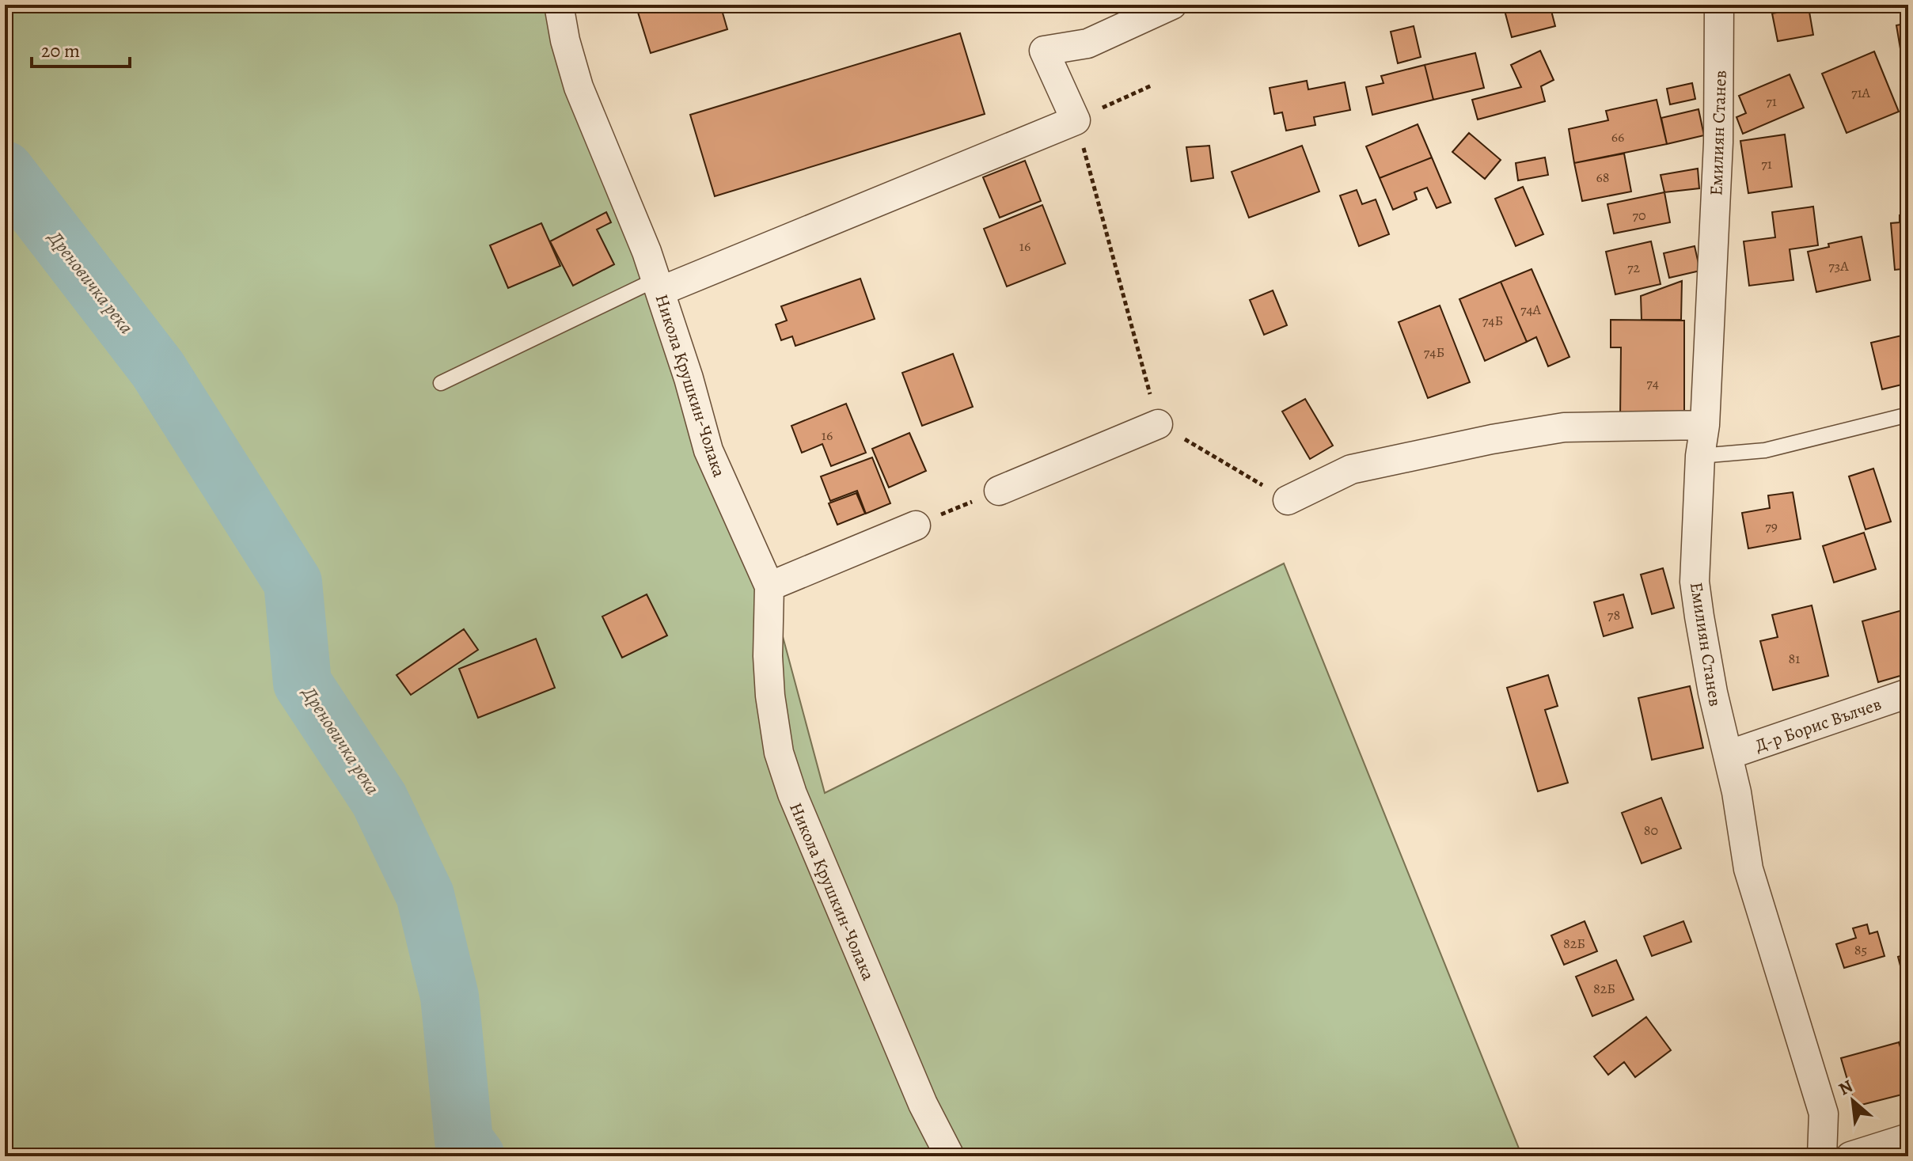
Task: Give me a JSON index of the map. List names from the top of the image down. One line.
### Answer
{"streets":{"street":["Емилиян Станев","Никола Крушкин-Чолака","Д-р Борис Вълчев"]},"crossings":[["Емилиян Станев","Д-р Борис Вълчев"]],"water":["Дреновичка река"],"house_numbers":["71А","71","66","71","68","70","16","73А","72","74А","74Б","74Б","74","16","79","78","81","80","82Б","85","82Б"],"scale_bar":"20 m","north":"top left"}
